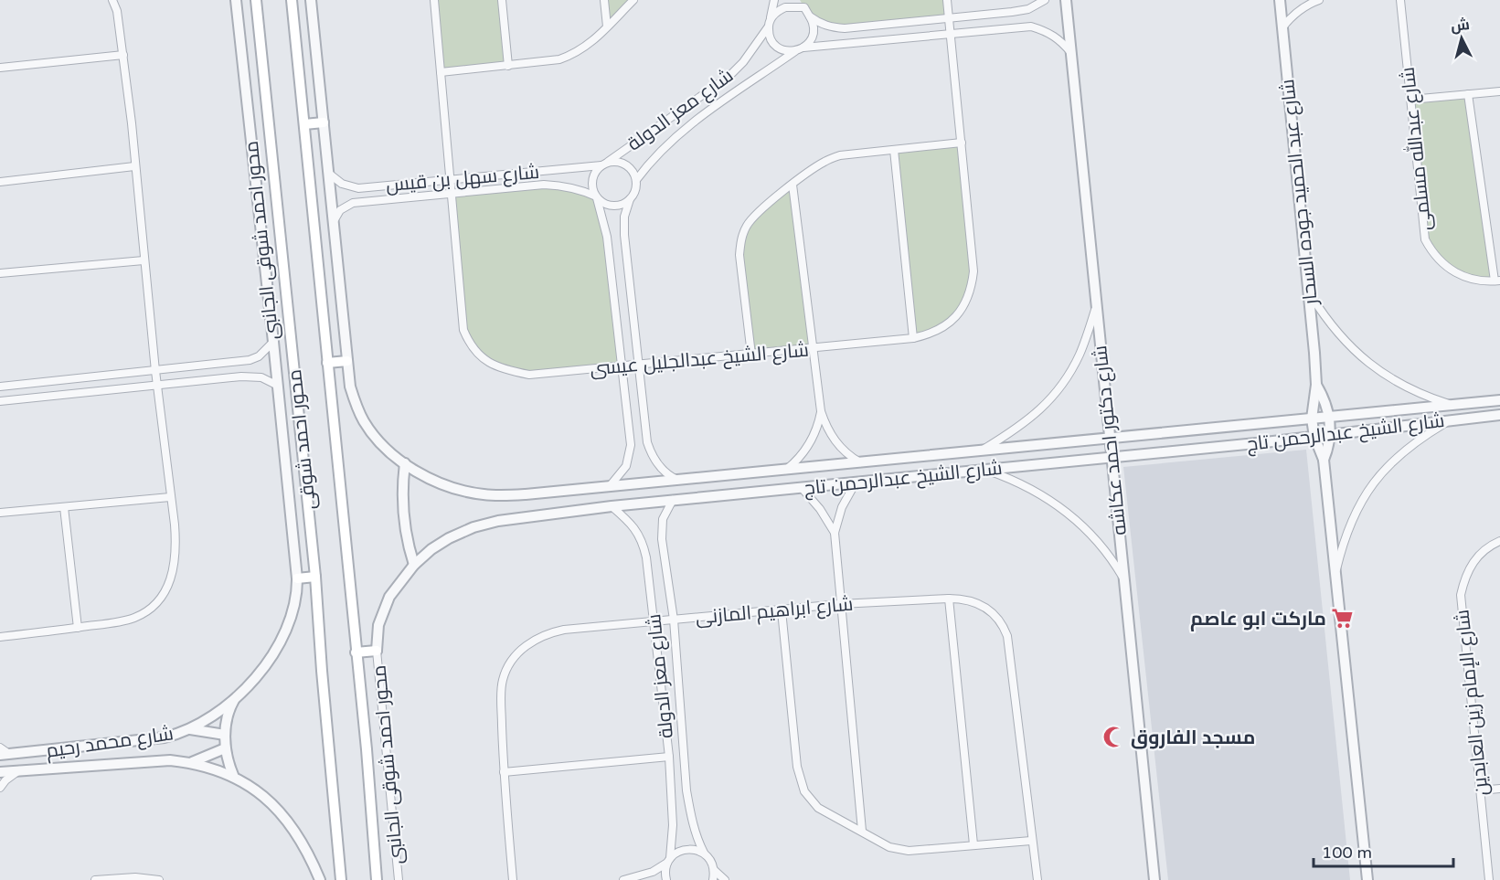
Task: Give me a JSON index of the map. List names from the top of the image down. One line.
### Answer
{"streets":{"main road":["محور احمد شوقى"],"street":["شارع معز الدولة","شارع عبدالله مسلمى","شارع سهل بن قيس","شارع عبد الحميد جوده السحار","محور احمد شوقى الجانبى","شارع الشيخ عبدالجليل عيسى","شارع الشيخ عبدالرحمن تاج","شارع دكتور احمد عكاشه","شارع ابراهيم المازنى","شارع الإمام زين العابدين","شارع محمد رحيم"]},"crossings":[["شارع معز الدولة","شارع سهل بن قيس"],["شارع معز الدولة","شارع الشيخ عبدالرحمن تاج"],["شارع معز الدولة","شارع ابراهيم المازنى"],["شارع سهل بن قيس","شارع الشيخ عبدالجليل عيسى"],["شارع عبد الحميد جوده السحار","شارع الشيخ عبدالرحمن تاج"],["محور احمد شوقى الجانبى","شارع الشيخ عبدالرحمن تاج"],["محور احمد شوقى الجانبى","شارع محمد رحيم"],["شارع الشيخ عبدالرحمن تاج","شارع دكتور احمد عكاشه"]],"places":{"supermarket":["ماركت ابو عاصم"],"mosque":["مسجد الفاروق"]},"scale_bar":"100 m","north":"top"}
